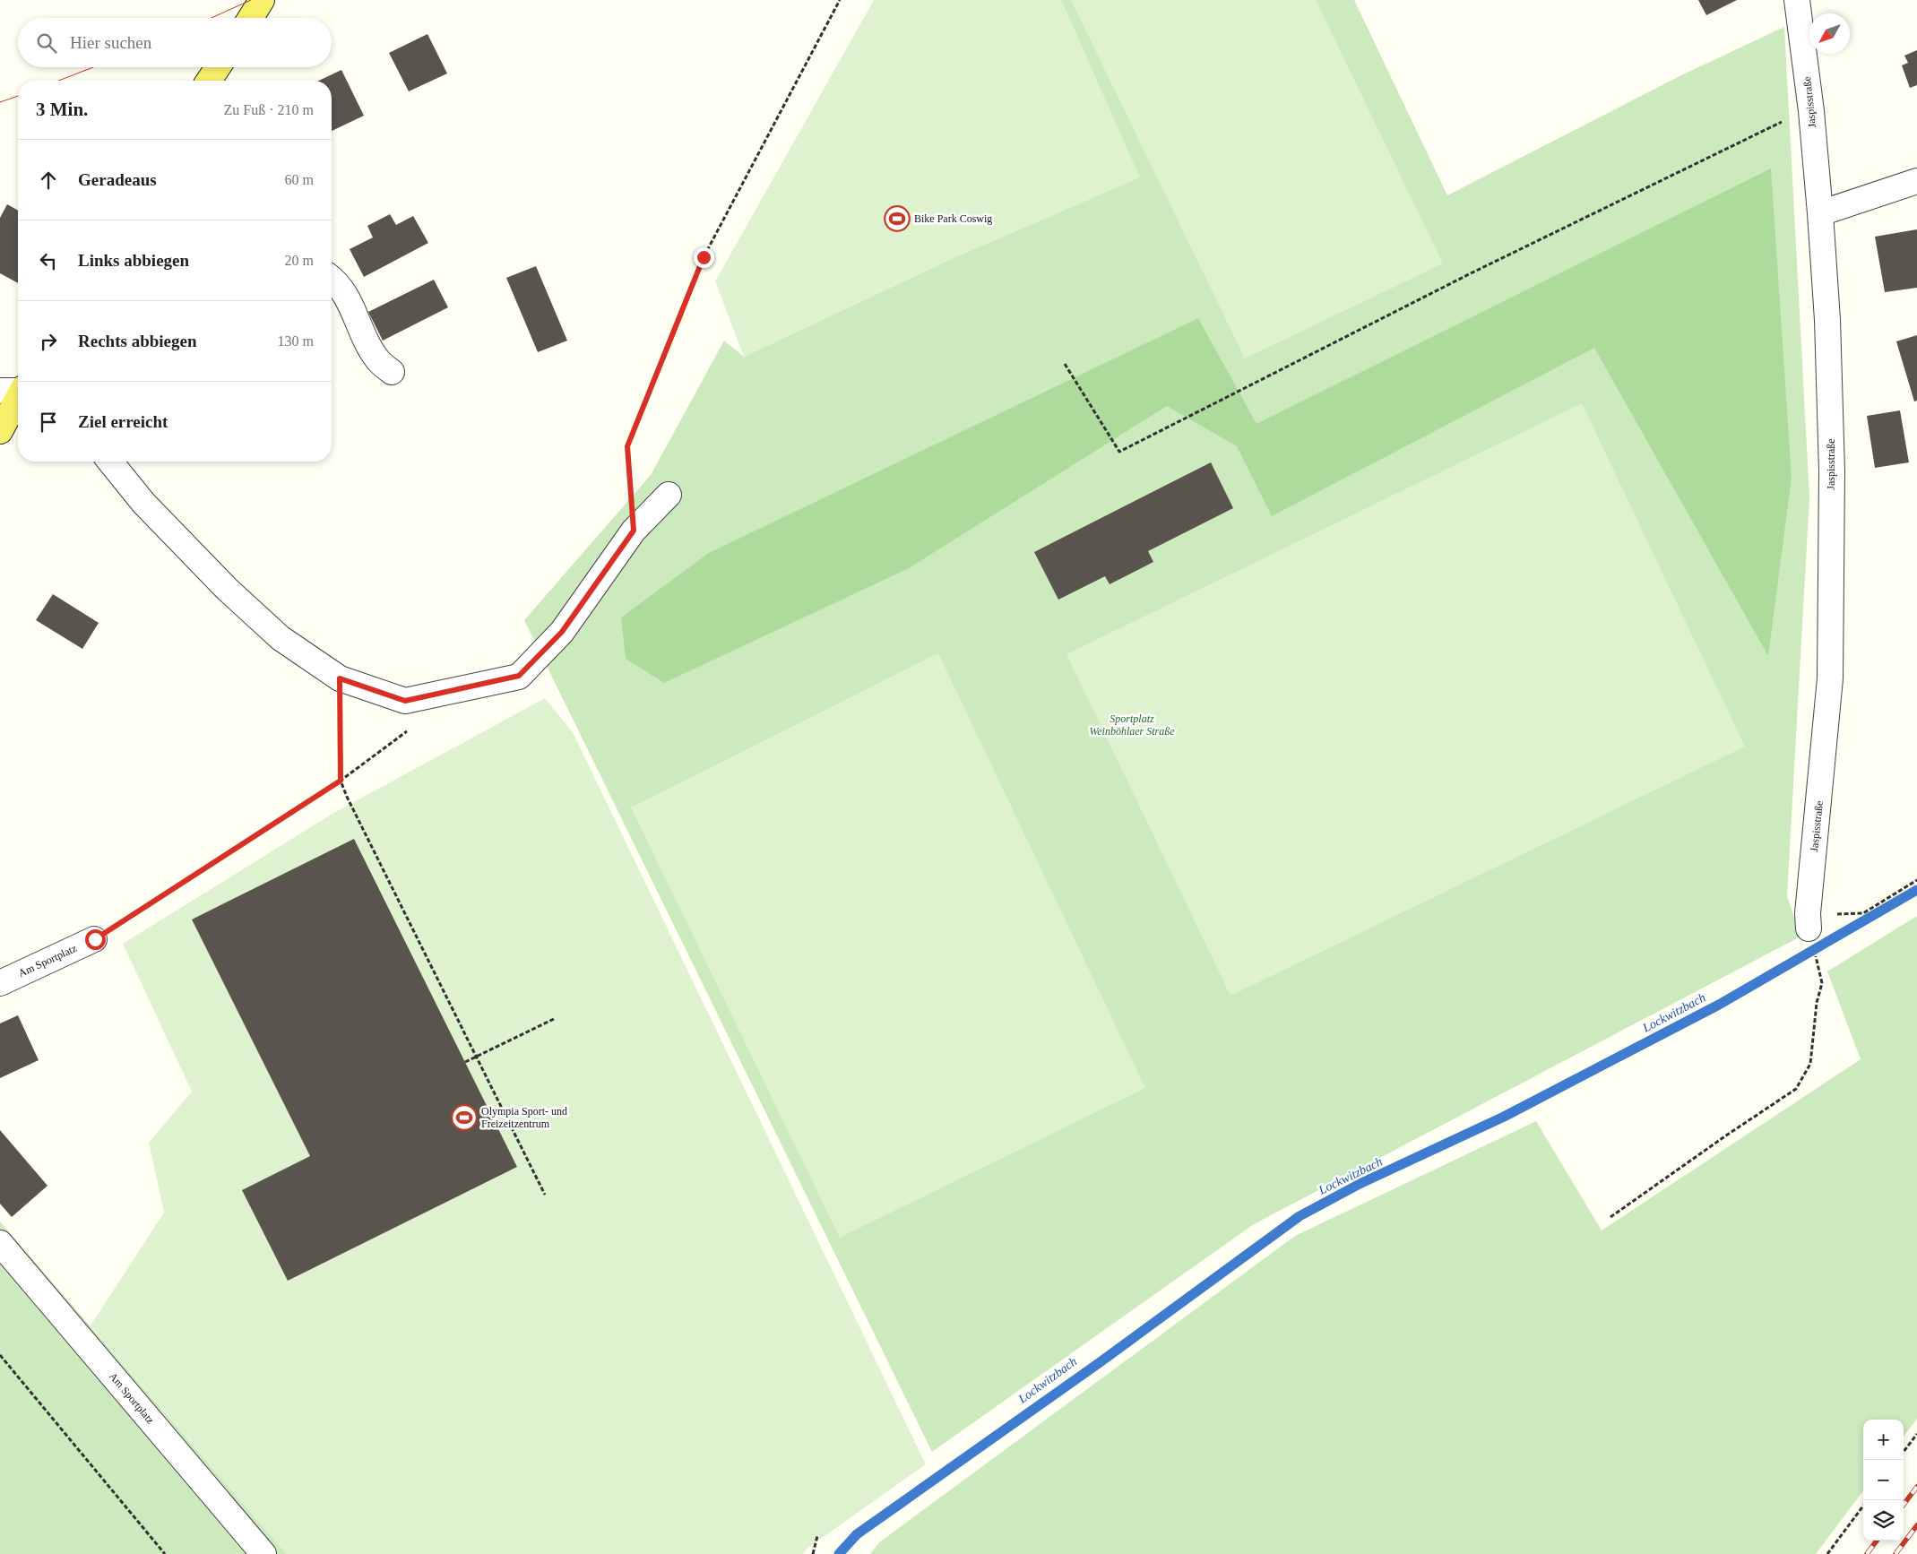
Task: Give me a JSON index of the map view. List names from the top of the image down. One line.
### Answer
{"streets":{"street":["Jaspisstraße","Am Sportplatz"]},"water":["Lockwitzbach"],"parks":["Sportplatz Weinböhlaer Straße"],"places":{"sports":["Bike Park Coswig","Olympia Sport- und Freizeitzentrum"]},"north":"bottom left","page":{"search":"Hier suchen","heading":["3 Min.","Zu Fuß · 210 m"],"list":[["Geradeaus","60 m"],["Links abbiegen","20 m"],["Rechts abbiegen","130 m"],"Ziel erreicht"],"map_buttons":["+","−"]}}
